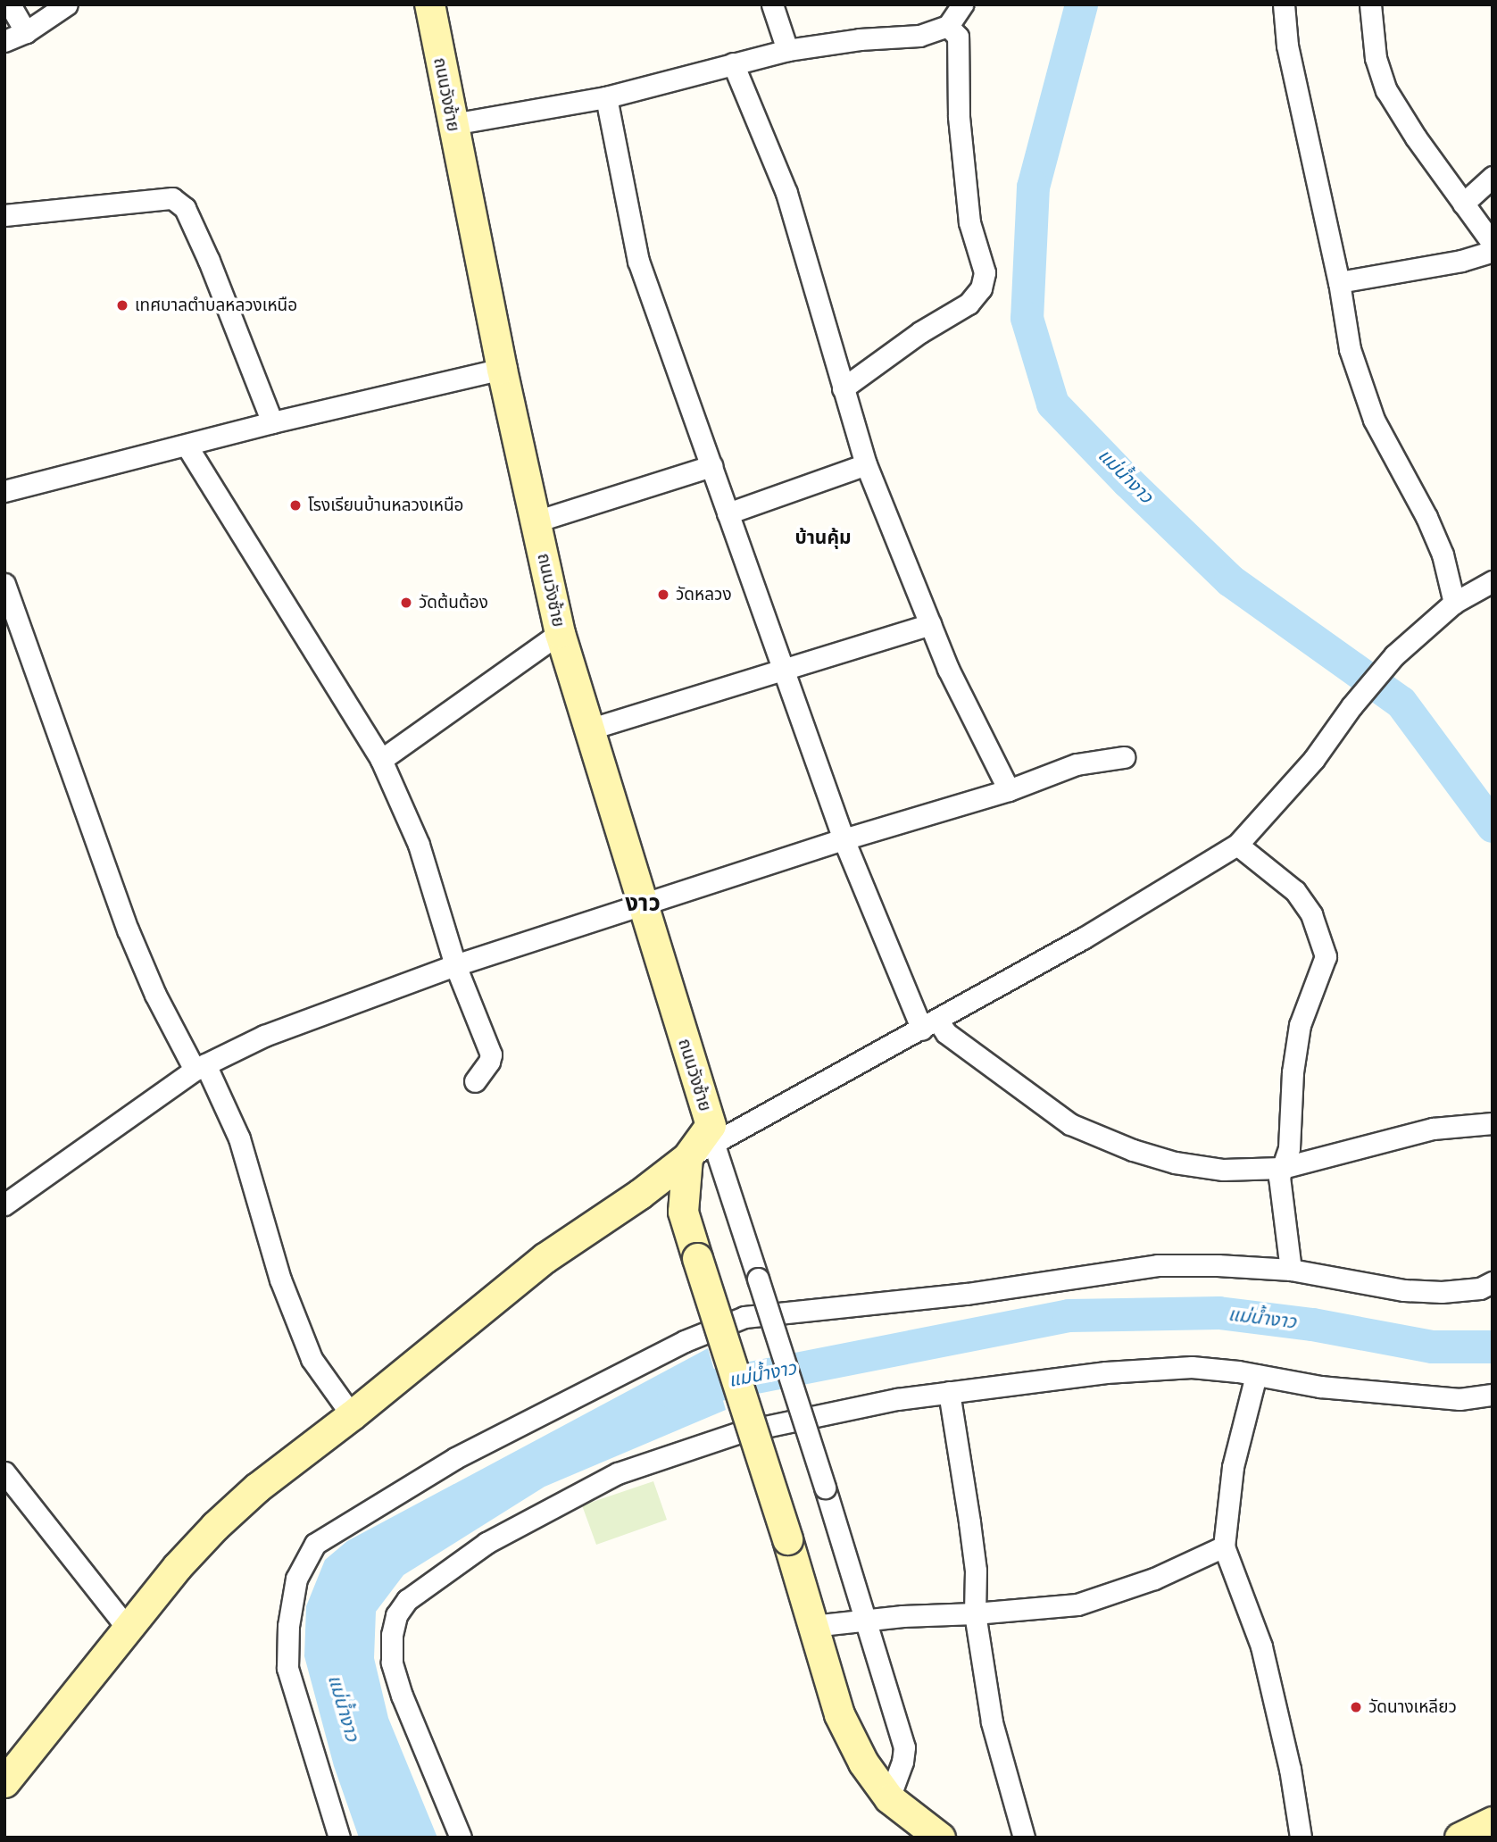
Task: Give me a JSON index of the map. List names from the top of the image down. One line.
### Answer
{"streets":{"main road":["ถนนวังซ้าย"]},"districts":["บ้านคุ้ม","งาว"],"water":["แม่น้ำงาว"],"places":["เทศบาลตำบลหลวงเหนือ","โรงเรียนบ้านหลวงเหนือ","วัดหลวง","วัดต้นต้อง","วัดนางเหลียว"]}
